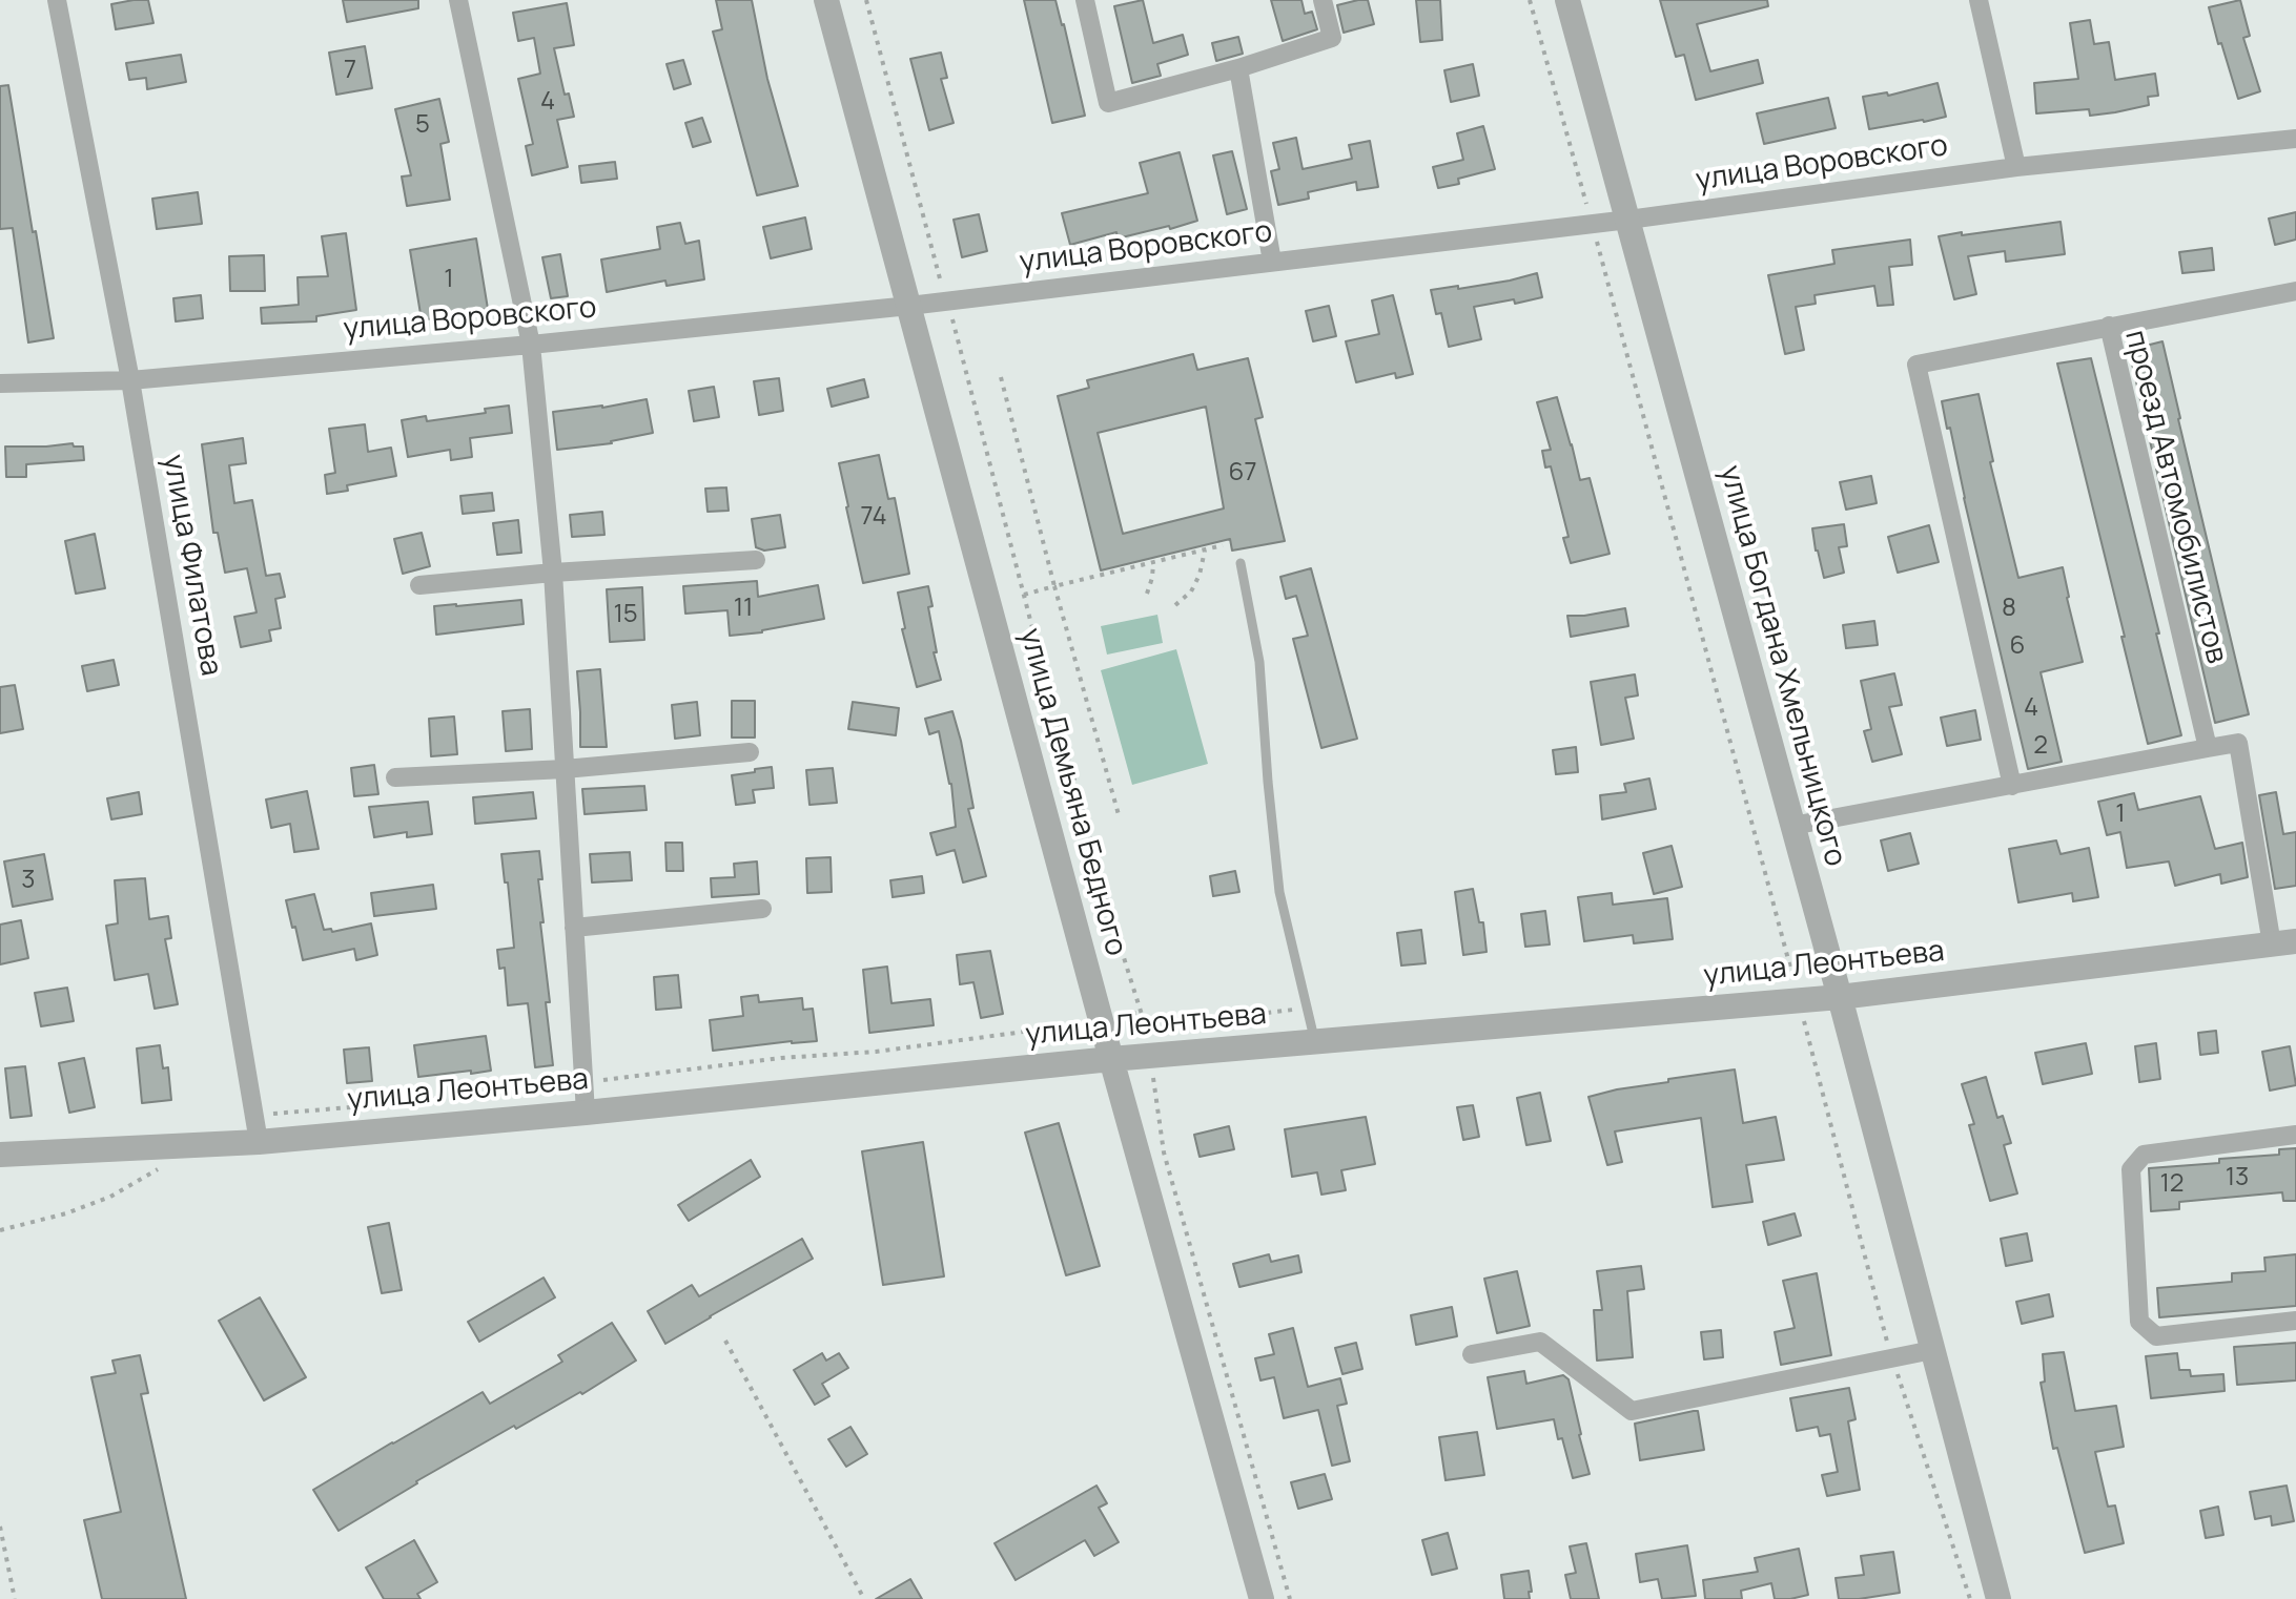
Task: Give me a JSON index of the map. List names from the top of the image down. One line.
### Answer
{"streets":{"street":["улица Воровского","проезд Автомобилистов","улица Филатова","улица Богдана Хмельницкого","улица Демьяна Бедного","улица Леонтьева"]},"crossings":[["улица Воровского","улица Филатова"],["улица Воровского","улица Богдана Хмельницкого"],["улица Воровского","улица Демьяна Бедного"],["улица Филатова","улица Леонтьева"],["улица Богдана Хмельницкого","улица Леонтьева"],["улица Демьяна Бедного","улица Леонтьева"]],"house_numbers":["7","4","5","1","67","74","11","8","15","6","4","2","1","3","13","12"]}
